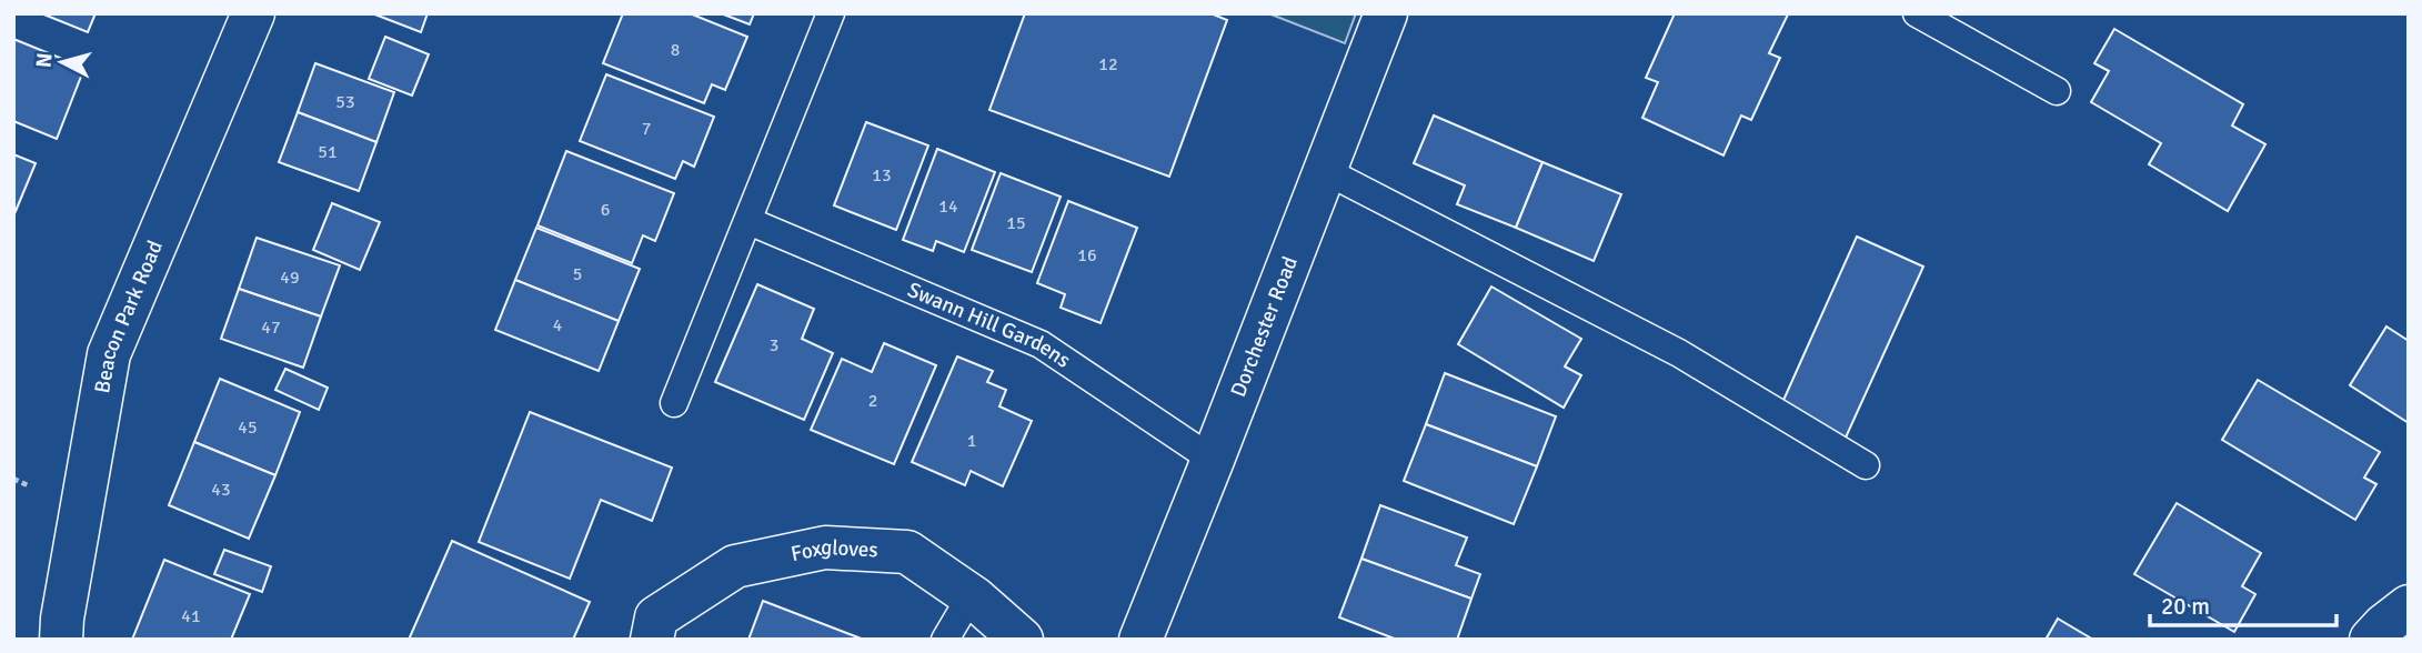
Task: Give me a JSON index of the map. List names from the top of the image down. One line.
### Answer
{"streets":{"street":["Beacon Park Road","Dorchester Road","Foxgloves"],"lane":["Swann Hill Gardens"]},"crossings":[["Swann Hill Gardens","Dorchester Road"]],"house_numbers":["8","12","53","7","51","13","14","6","15","16","5","49","4","47","3","2","45","1","43","41"],"scale_bar":"20 m","north":"left"}
